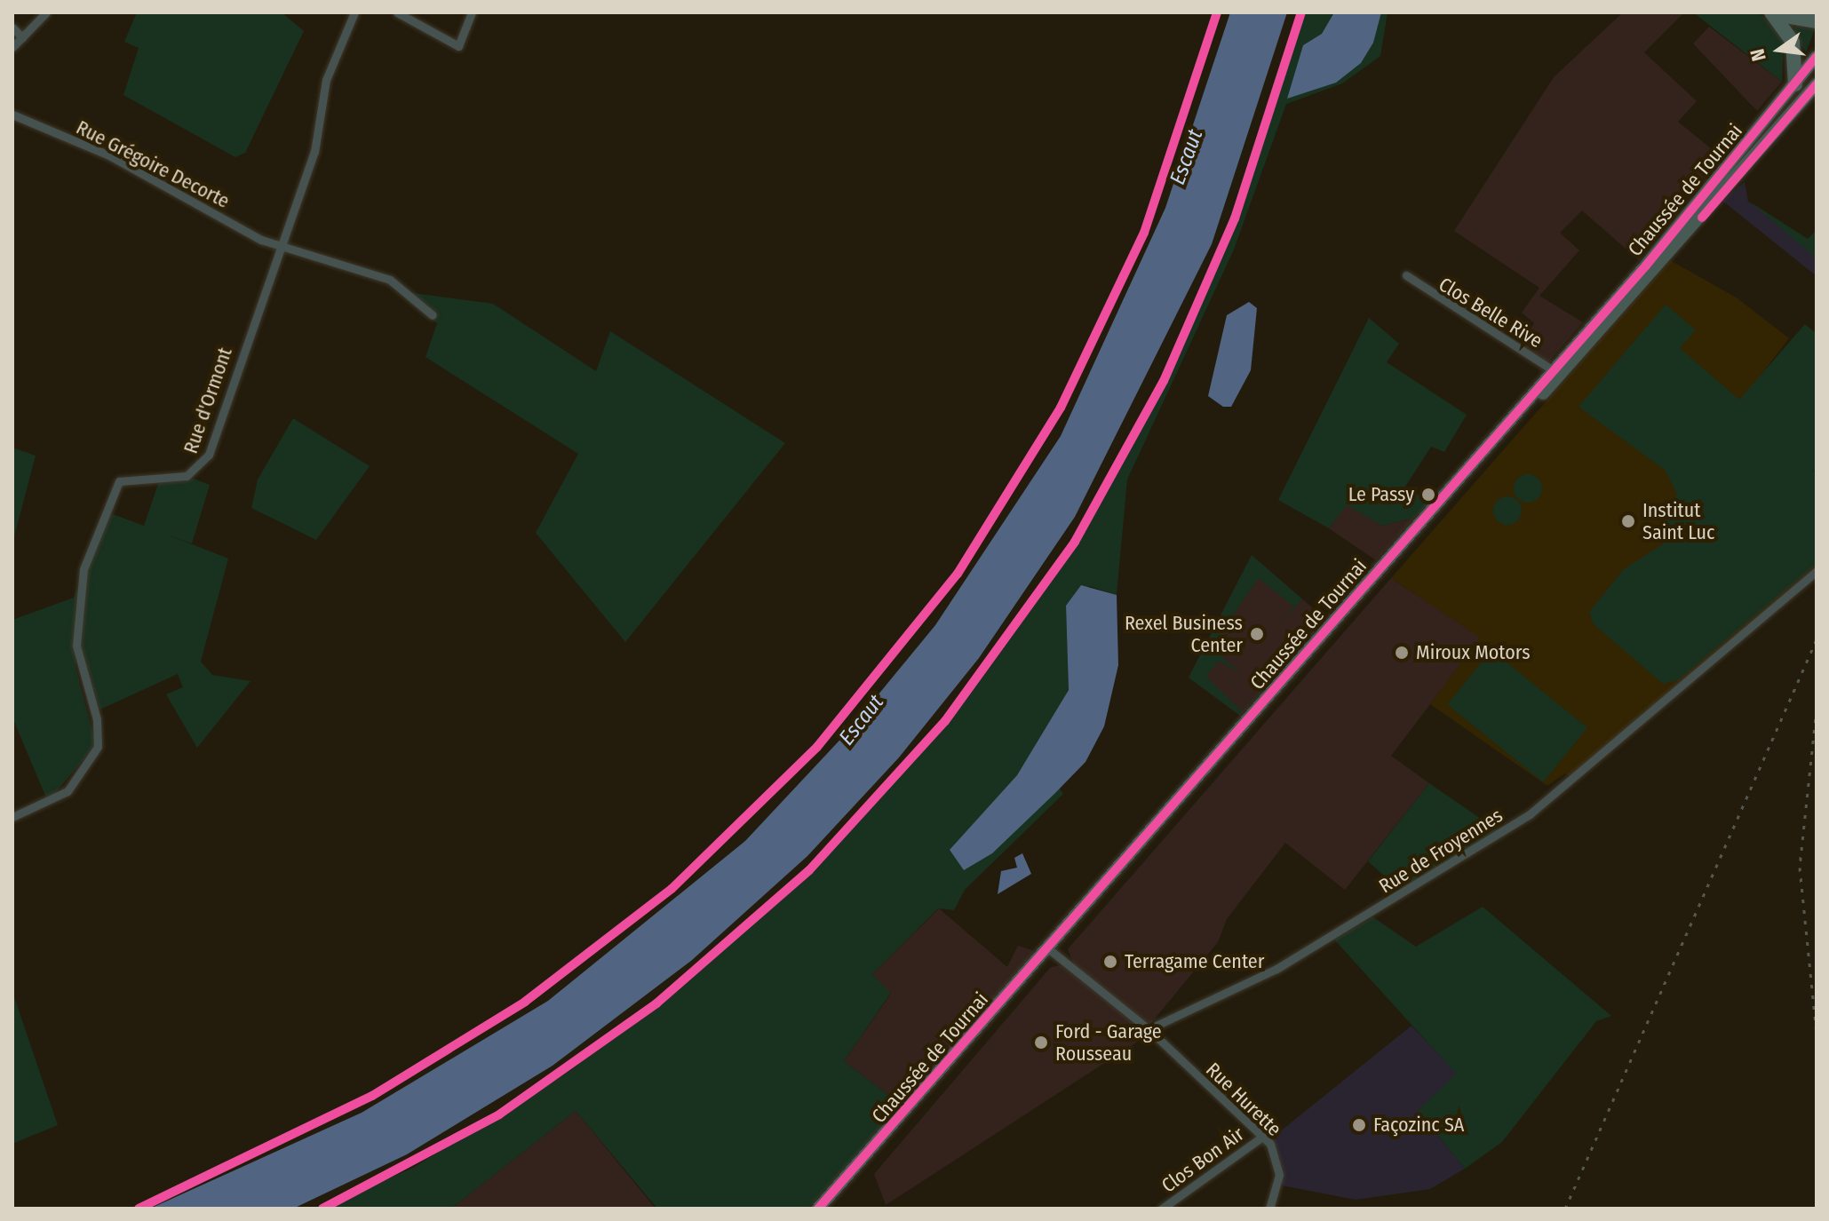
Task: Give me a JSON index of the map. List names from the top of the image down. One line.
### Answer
{"streets":{"main road":["Chaussée de Tournai"],"street":["Rue Grégoire Decorte","Clos Belle Rive","Rue d'Ormont","Rue de Froyennes","Rue Hurette","Clos Bon Air"]},"crossings":[["Rue Grégoire Decorte","Rue d'Ormont"],["Chaussée de Tournai","Clos Belle Rive"],["Rue de Froyennes","Rue Hurette"],["Rue Hurette","Clos Bon Air"]],"water":["Escaut"],"places":["Le Passy","Institut Saint Luc","Rexel Business Center","Miroux Motors","Terragame Center","Ford - Garage Rousseau","Façozinc SA"],"north":"left"}
